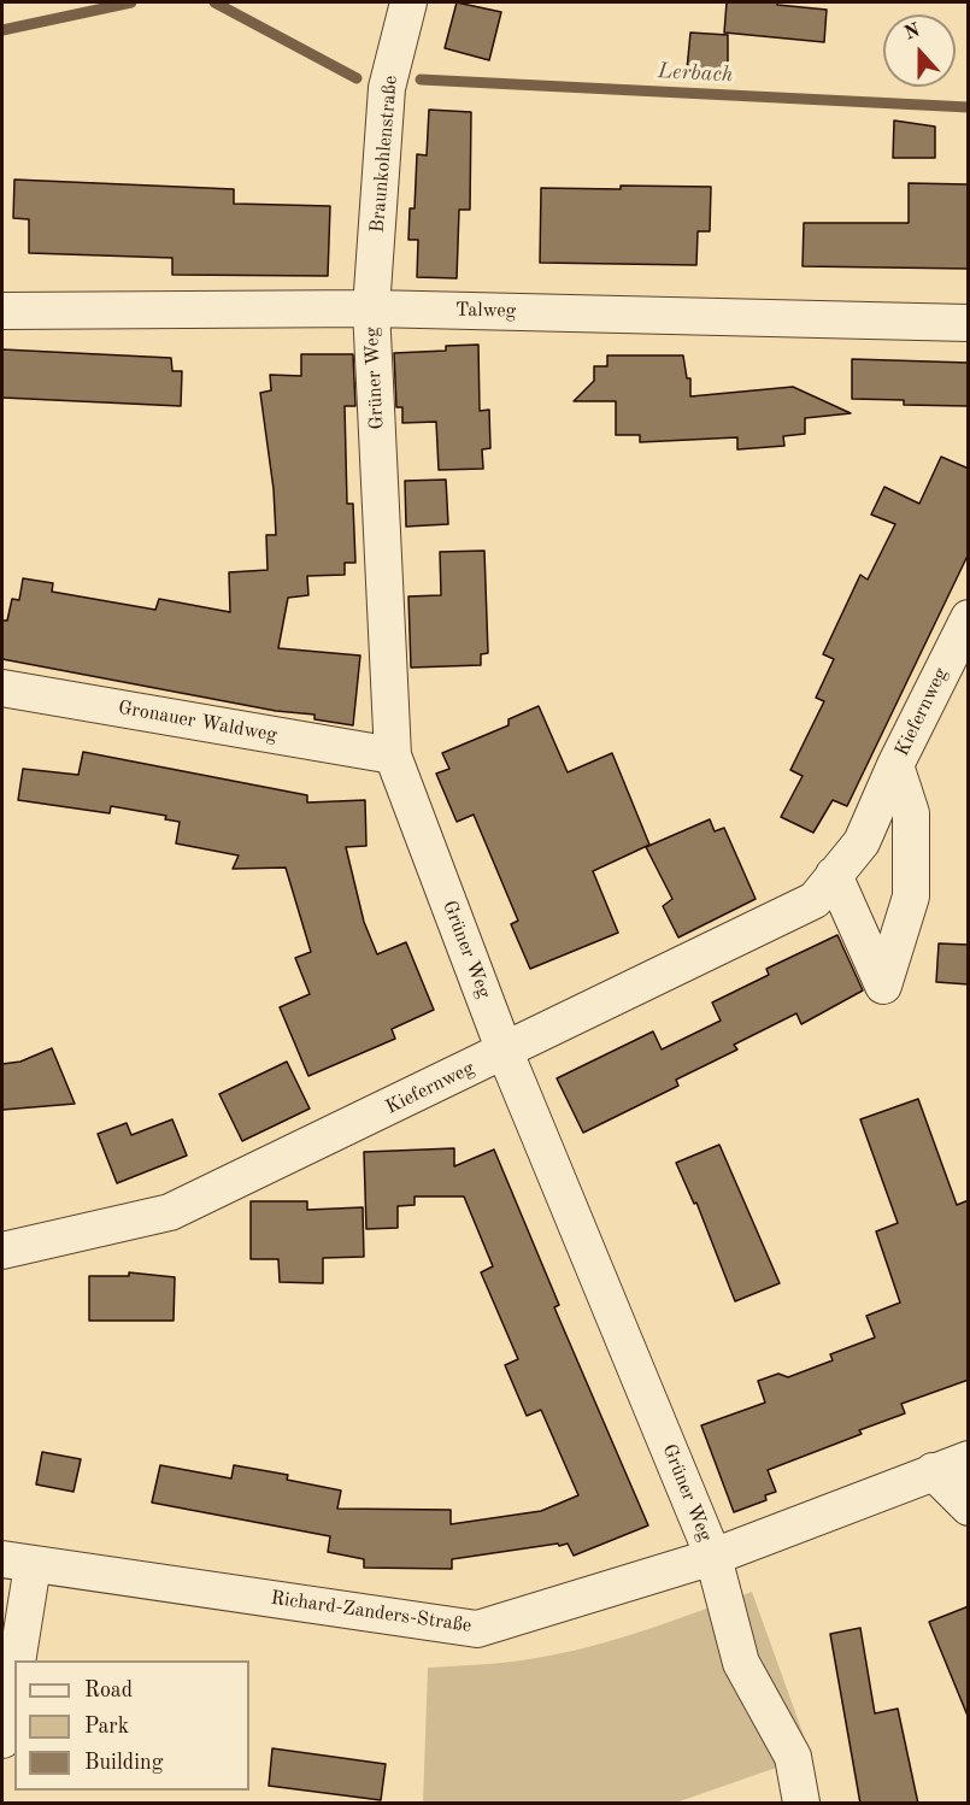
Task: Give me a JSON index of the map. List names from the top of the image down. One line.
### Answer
{"streets":{"street":["Braunkohlenstraße","Talweg","Grüner Weg","Kiefernweg","Gronauer Waldweg","Richard-Zanders-Straße"]},"crossings":[["Braunkohlenstraße","Talweg"],["Braunkohlenstraße","Grüner Weg"],["Talweg","Grüner Weg"],["Grüner Weg","Kiefernweg"],["Grüner Weg","Gronauer Waldweg"],["Grüner Weg","Richard-Zanders-Straße"]],"water":["Lerbach"],"legend":["Road","Park","Building"],"north":"top"}
